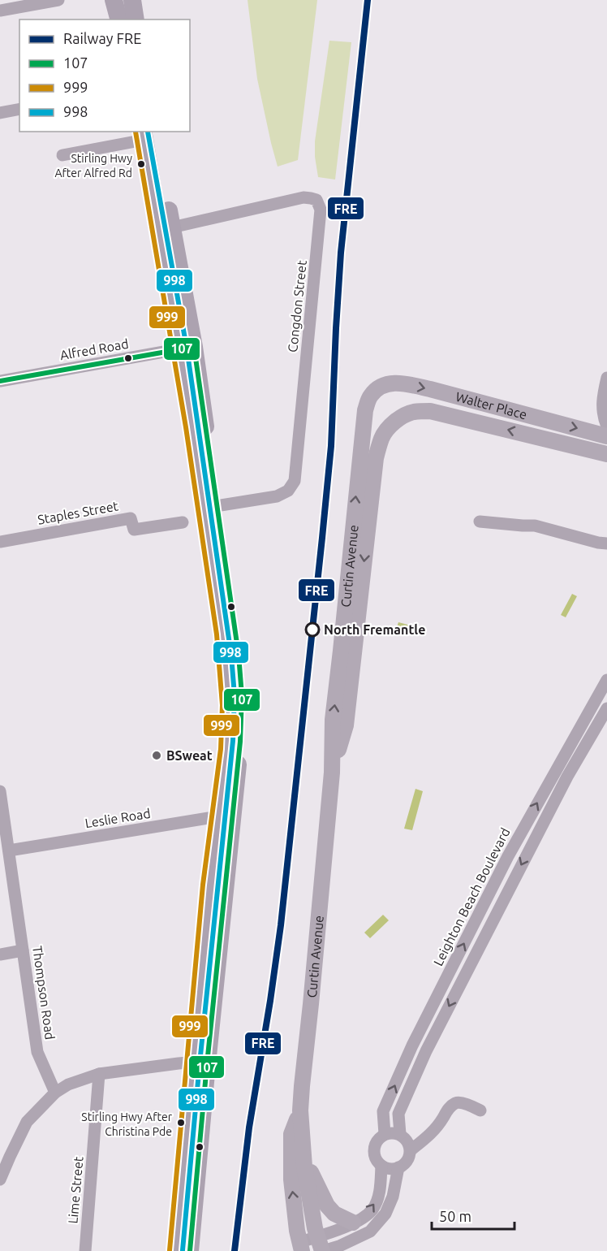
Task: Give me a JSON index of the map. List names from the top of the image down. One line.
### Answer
{"streets":{"main road":["Walter Place","Curtin Avenue"],"street":["Congdon Street","Alfred Road","Staples Street","Leslie Road","Leighton Beach Boulevard","Thompson Road","Lime Street"]},"crossings":[["Walter Place","Curtin Avenue"],["Curtin Avenue","Leighton Beach Boulevard"],["Leslie Road","Thompson Road"]],"places":["Stirling Hwy After Alfred Rd","North Fremantle","BSweat","Stirling Hwy After Christina Pde"],"lines":["rail line FRE","transit line 999","transit line 998","transit line 107"],"legend":["Railway FRE","107","999","998"],"scale_bar":"50 m"}
